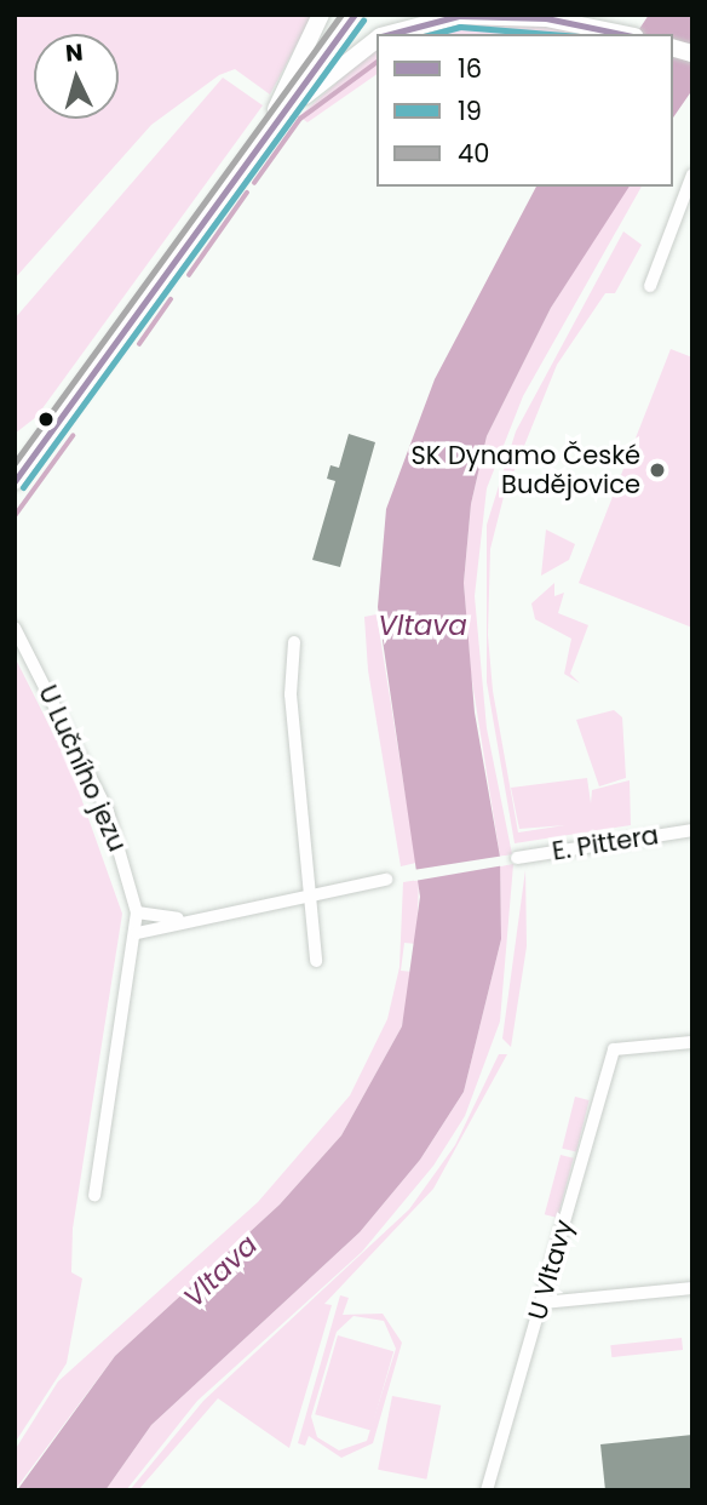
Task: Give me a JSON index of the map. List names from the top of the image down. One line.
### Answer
{"streets":{"street":["U Lučního jezu","E. Pittera","U Vltavy"]},"water":["Vltava"],"places":["SK Dynamo České Budějovice"],"lines":["transit line 16","transit line 40","transit line 19"],"legend":["16","19","40"],"north":"top"}
